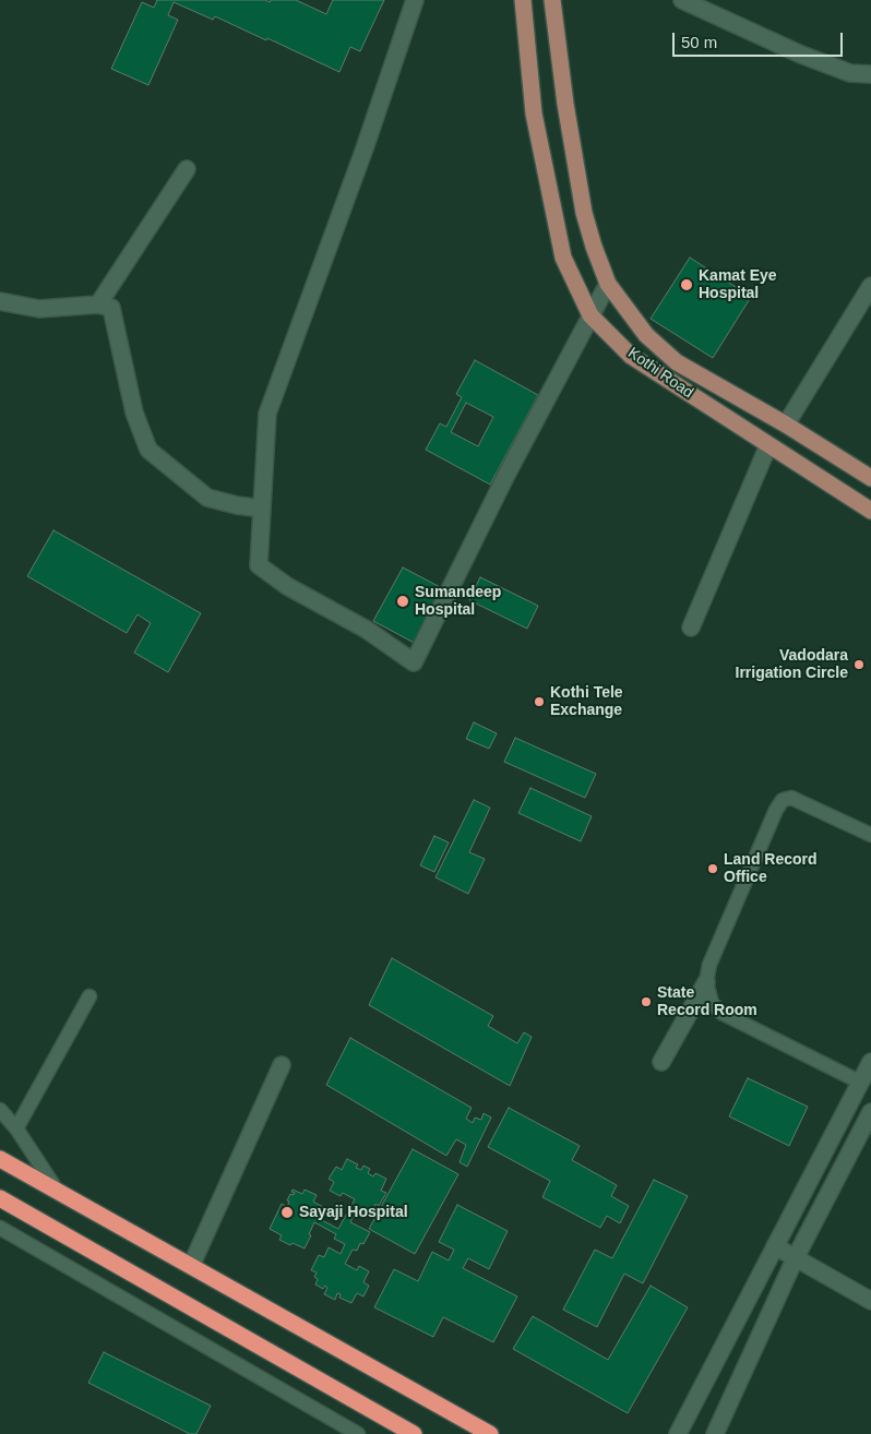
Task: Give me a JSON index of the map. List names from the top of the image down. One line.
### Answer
{"streets":{"main road":["Kothi Road"]},"places":["Kamat Eye Hospital","Sumandeep Hospital","Vadodara Irrigation Circle","Kothi Tele Exchange","Land Record Office","State Record Room","Sayaji Hospital"],"scale_bar":"50 m"}
